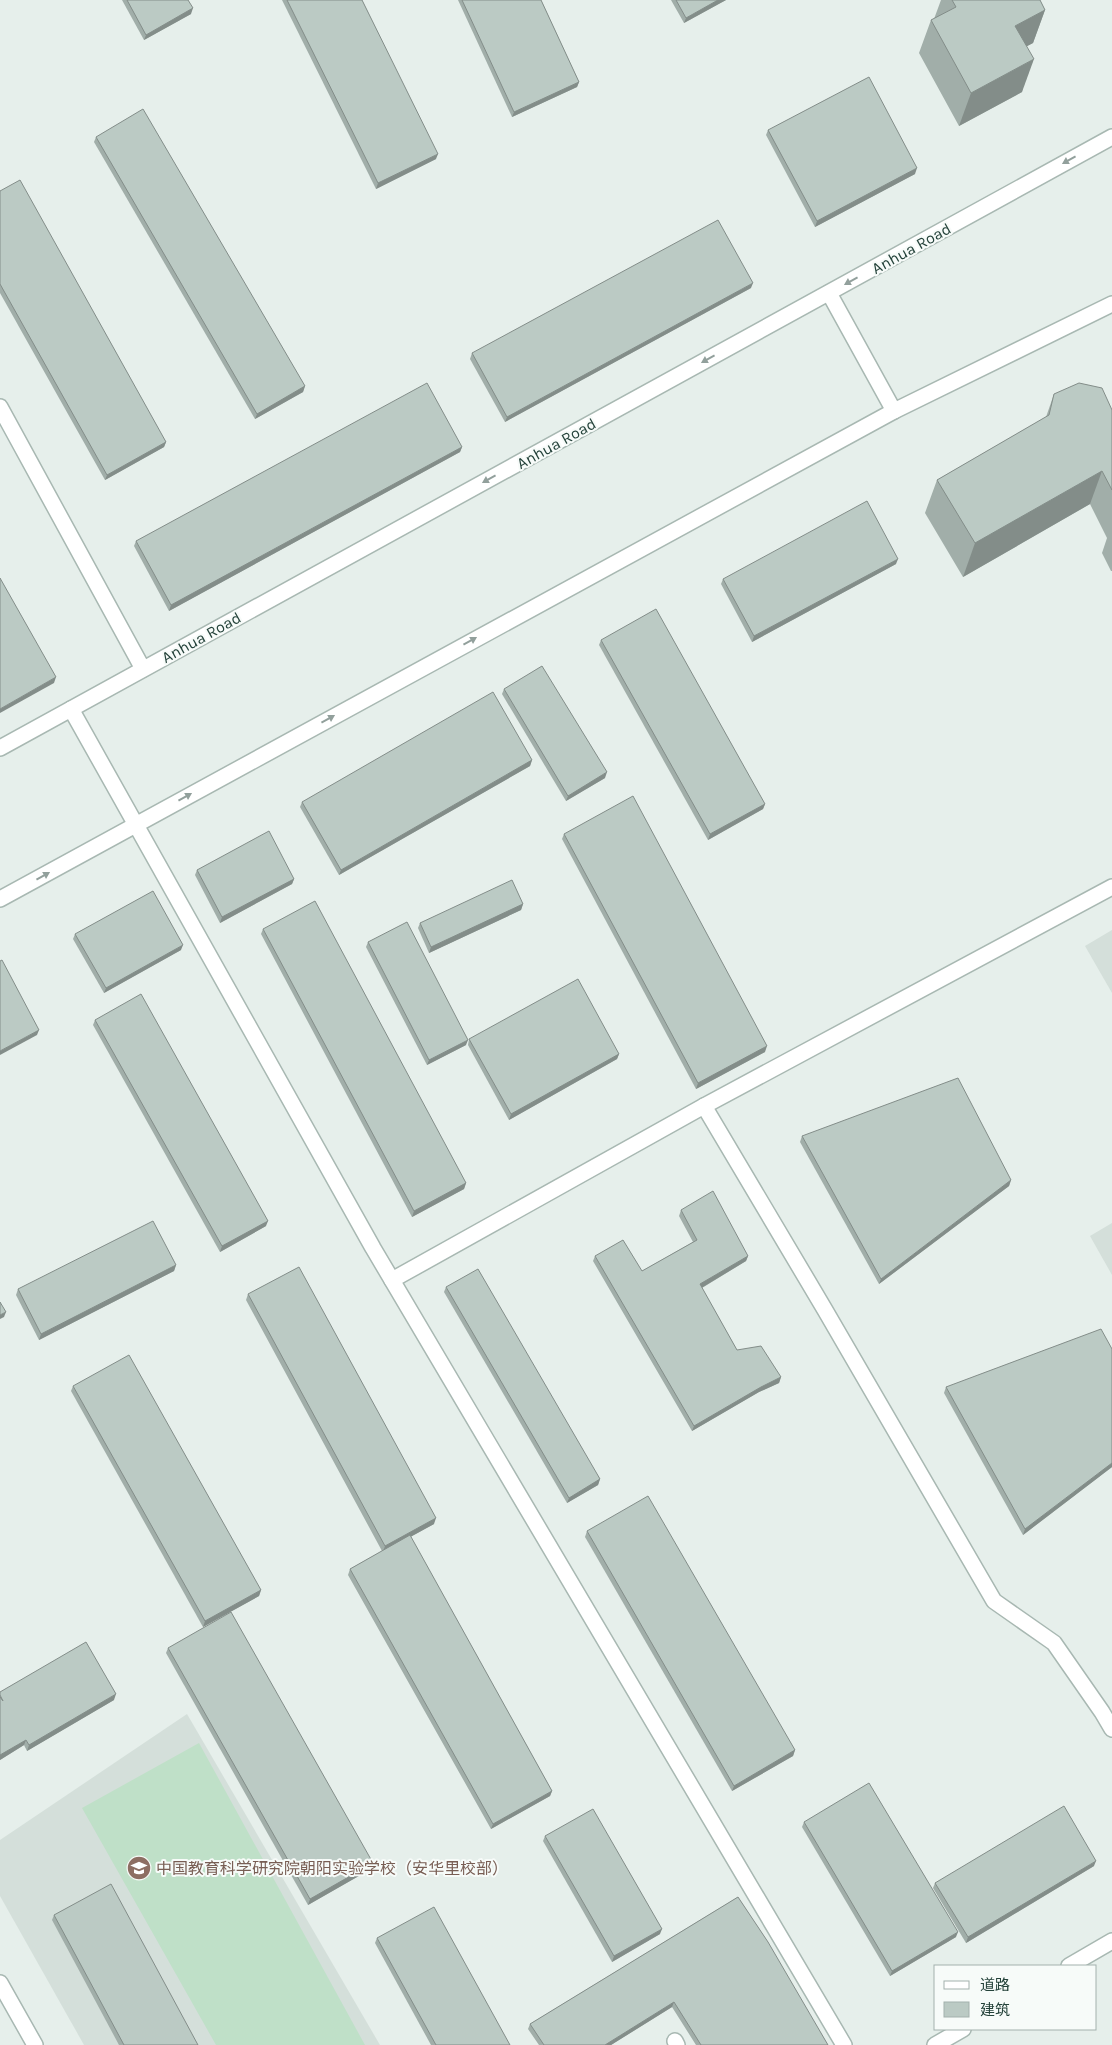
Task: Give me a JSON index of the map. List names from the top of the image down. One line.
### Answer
{"streets":{"street":["Anhua Road"]},"places":{"school or university":["中国教育科学研究院朝阳实验学校（安华里校部）"]},"legend":["道路","建筑"]}
